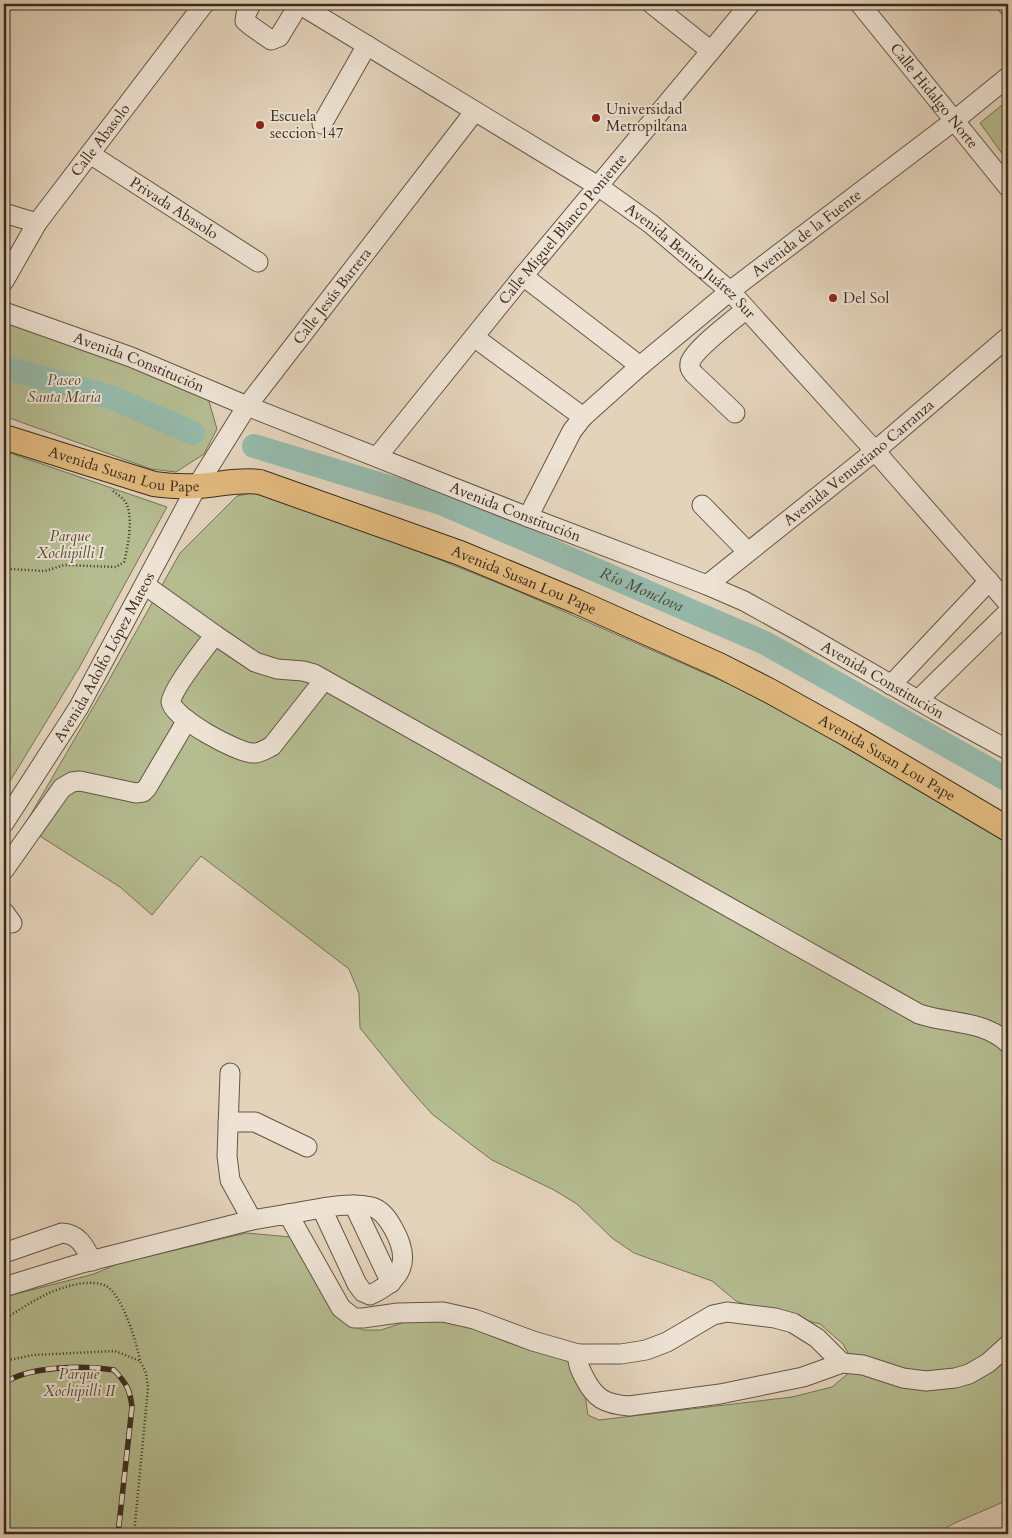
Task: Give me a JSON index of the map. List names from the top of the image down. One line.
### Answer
{"streets":{"main road":["Avenida Susan Lou Pape"],"street":["Calle Hidalgo Norte","Calle Abasolo","Privada Abasolo","Calle Miguel Blanco Poniente","Avenida de la Fuente","Avenida Benito Juárez Sur","Calle Jesús Barrera","Avenida Constitución","Avenida Venustiano Carranza","Avenida Adolfo López Mateos"]},"crossings":[["Calle Hidalgo Norte","Avenida de la Fuente"],["Calle Abasolo","Privada Abasolo"],["Calle Miguel Blanco Poniente","Avenida Benito Juárez Sur"],["Calle Miguel Blanco Poniente","Avenida Constitución"],["Avenida de la Fuente","Avenida Benito Juárez Sur"],["Avenida de la Fuente","Avenida Constitución"],["Avenida Benito Juárez Sur","Calle Jesús Barrera"],["Avenida Benito Juárez Sur","Avenida Venustiano Carranza"],["Calle Jesús Barrera","Avenida Constitución"],["Calle Jesús Barrera","Avenida Susan Lou Pape"],["Calle Jesús Barrera","Avenida Adolfo López Mateos"],["Avenida Constitución","Avenida Venustiano Carranza"],["Avenida Susan Lou Pape","Avenida Adolfo López Mateos"]],"water":["Río Monclova"],"parks":["Paseo Santa Maria","Parque Xochipilli I","Parque Xochipilli II"],"places":["Universidad Metropiltana","Escuela seccion 147","Del Sol"]}
